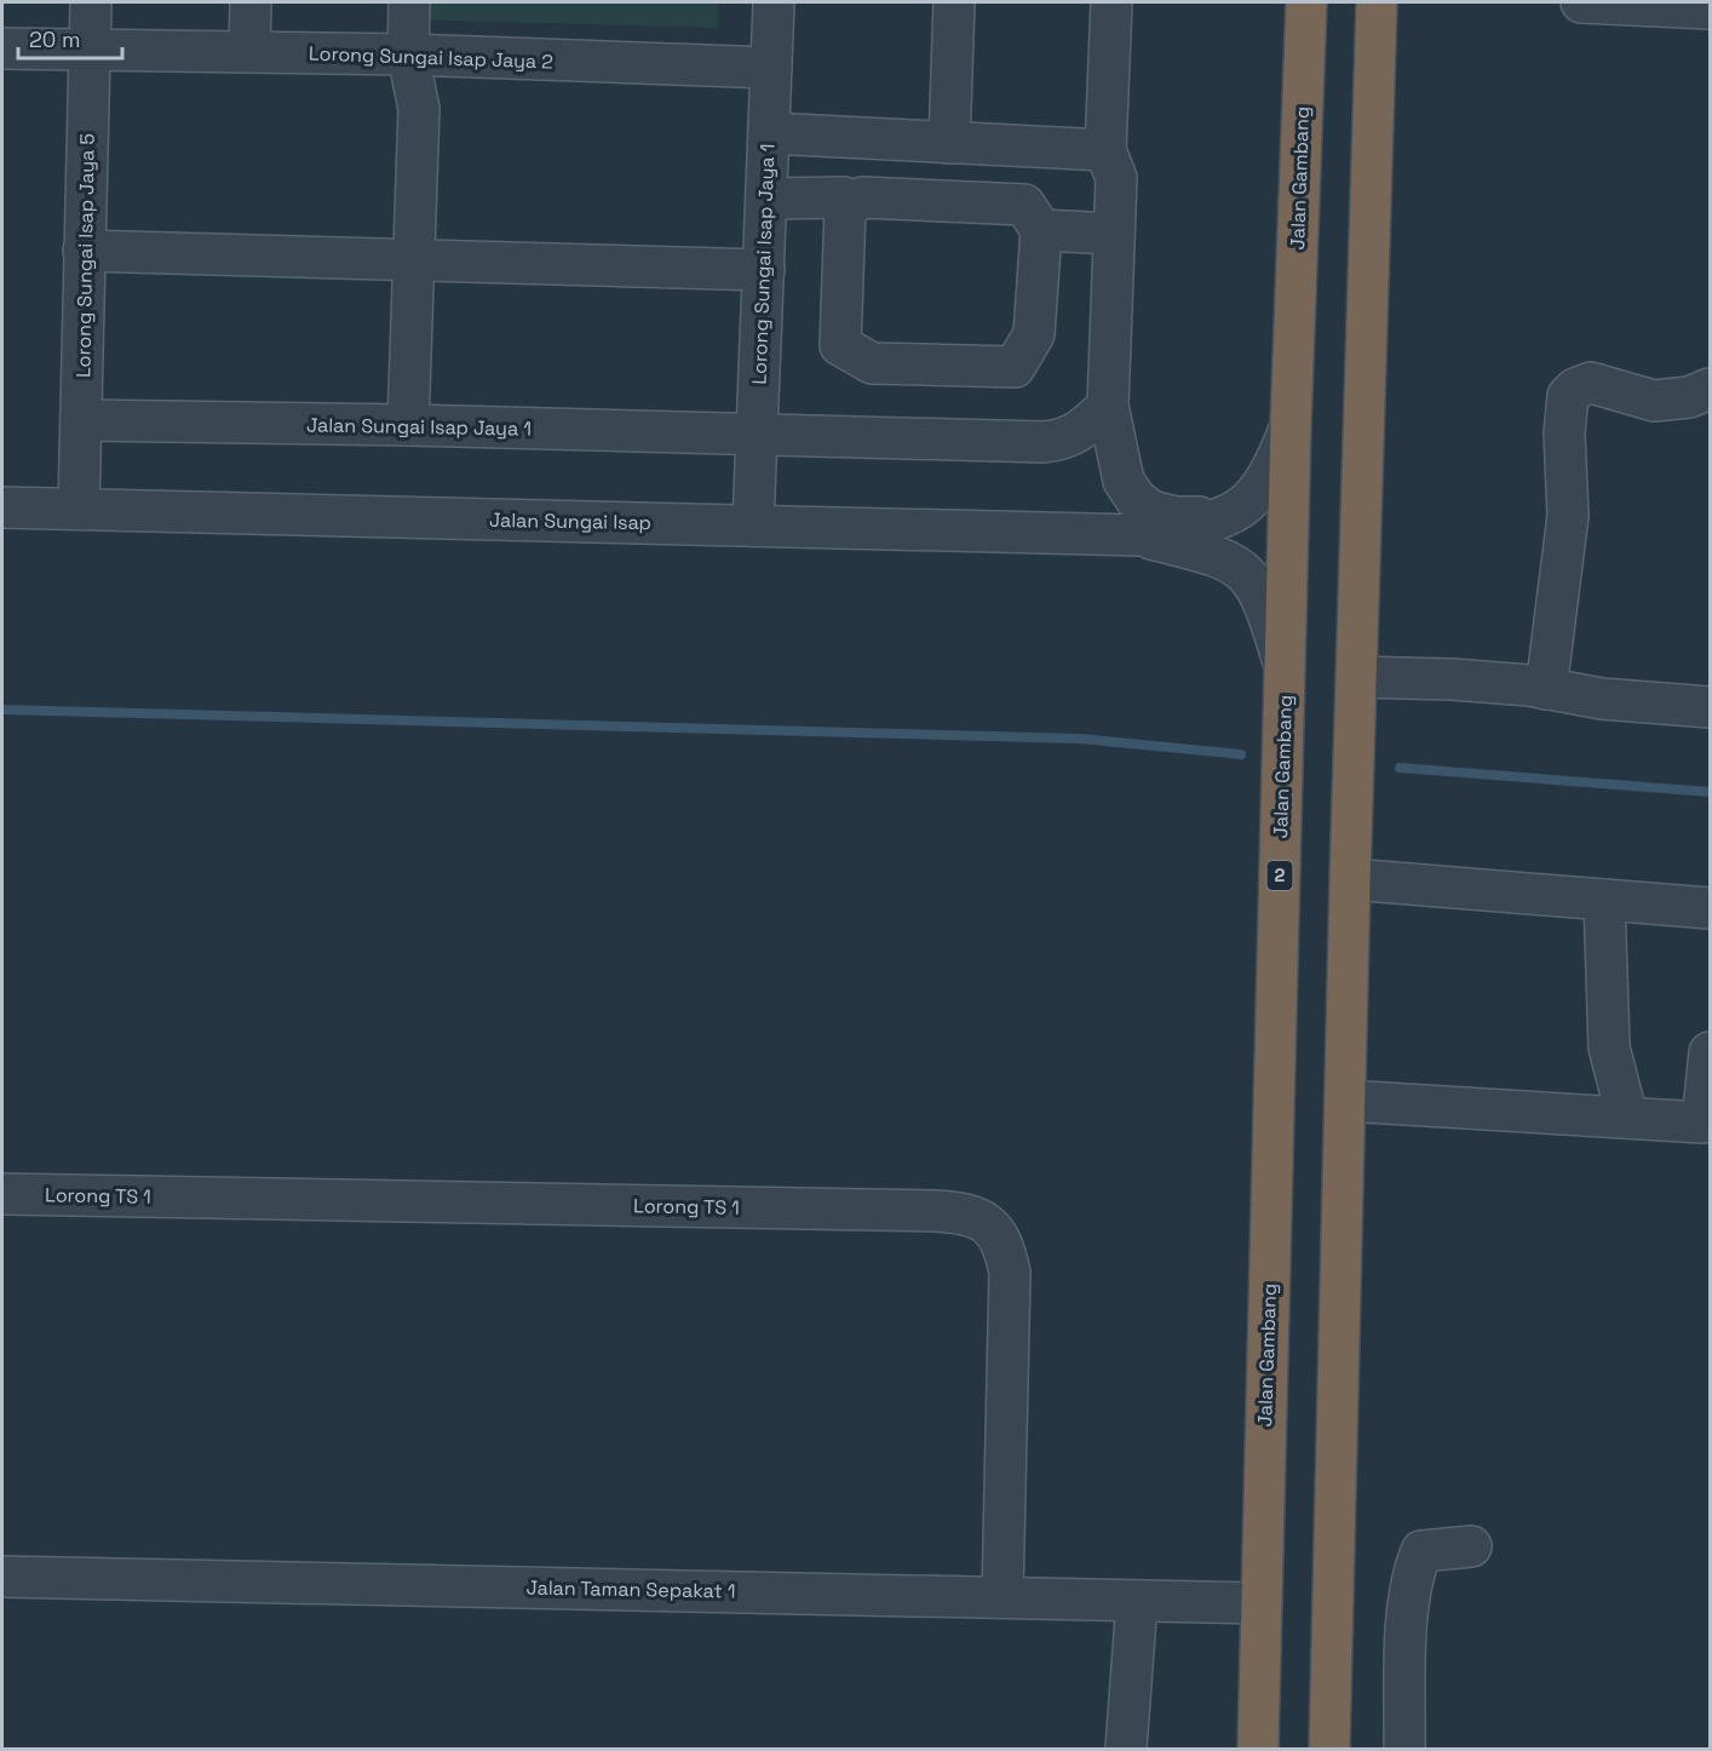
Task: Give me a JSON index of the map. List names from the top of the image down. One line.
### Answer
{"streets":{"highway":["Jalan Gambang","2"],"street":["Lorong Sungai Isap Jaya 2","Lorong Sungai Isap Jaya 5","Lorong Sungai Isap Jaya 1","Jalan Sungai Isap Jaya 1","Jalan Sungai Isap","Lorong TS 1","Jalan Taman Sepakat 1"]},"crossings":[["Lorong Sungai Isap Jaya 2","Lorong Sungai Isap Jaya 5"],["Lorong Sungai Isap Jaya 2","Lorong Sungai Isap Jaya 1"],["Jalan Gambang","Jalan Taman Sepakat 1"],["Lorong Sungai Isap Jaya 5","Jalan Sungai Isap Jaya 1"],["Lorong Sungai Isap Jaya 5","Jalan Sungai Isap"],["Lorong Sungai Isap Jaya 1","Jalan Sungai Isap Jaya 1"],["Lorong Sungai Isap Jaya 1","Jalan Sungai Isap"],["Lorong TS 1","Jalan Taman Sepakat 1"]],"scale_bar":"20 m"}
